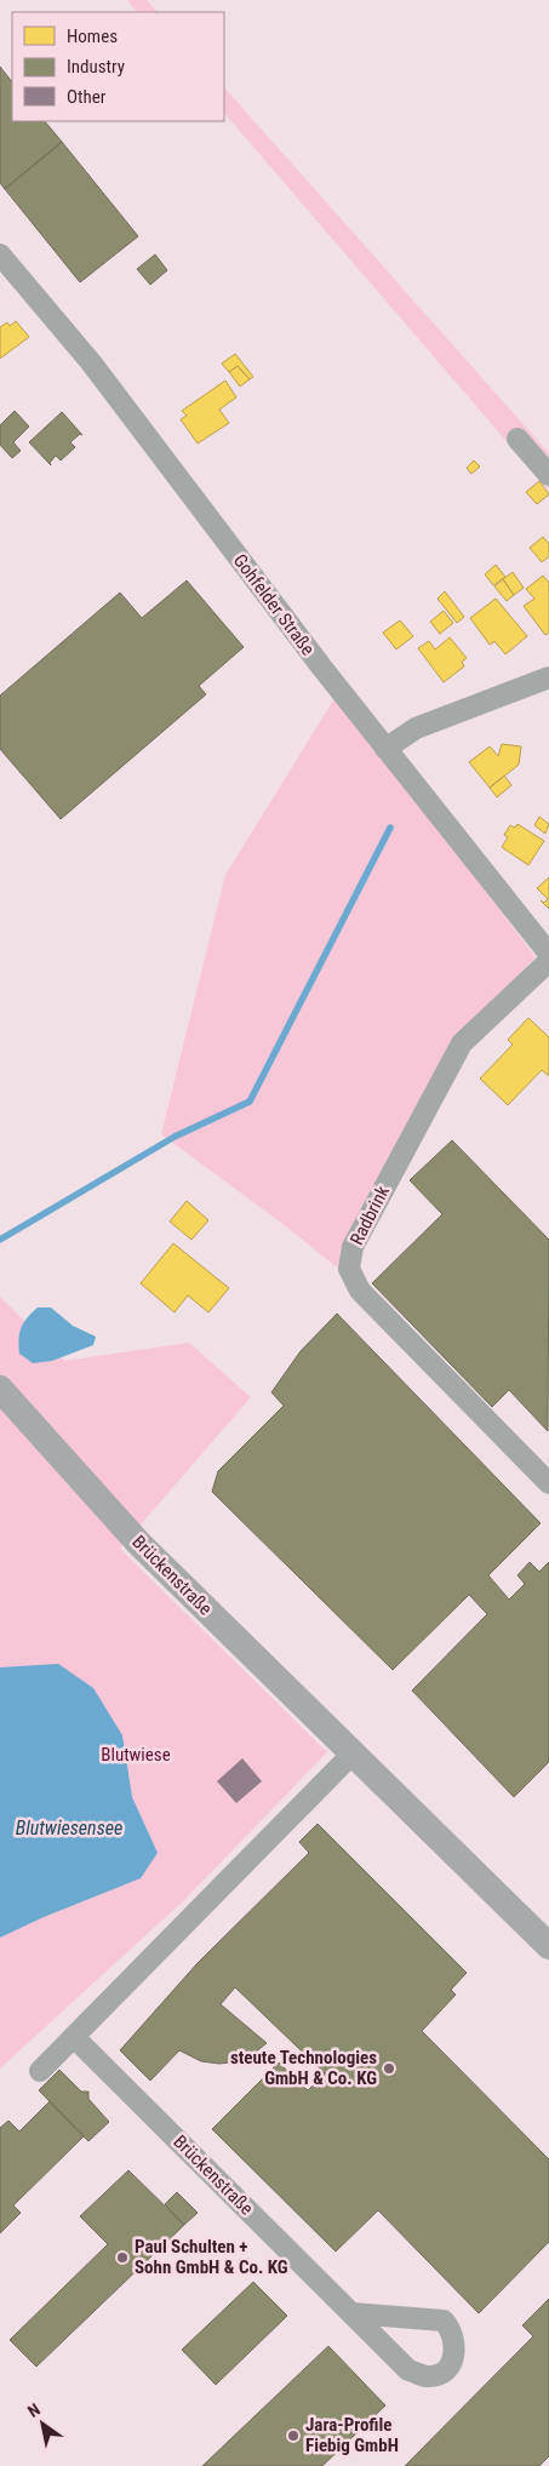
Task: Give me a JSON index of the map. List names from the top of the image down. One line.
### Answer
{"streets":{"main road":["Brückenstraße"],"street":["Gohfelder Straße","Radbrink"]},"water":["Blutwiesensee"],"parks":["Blutwiese"],"places":["steute Technologies GmbH & Co. KG","Paul Schulten + Sohn GmbH & Co. KG","Jara-Profile Fiebig GmbH"],"legend":["Homes","Industry","Other"],"north":"top left"}
